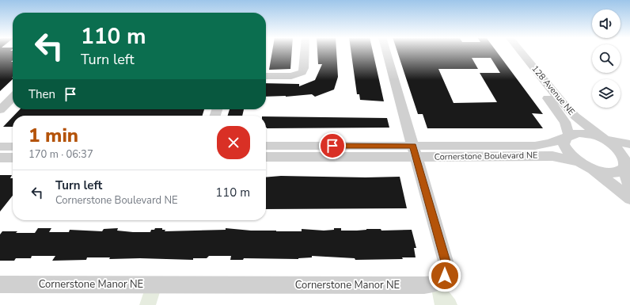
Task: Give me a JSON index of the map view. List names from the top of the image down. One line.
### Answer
{"streets":{"street":["128 Avenue NE","Cornerstone Boulevard NE","Cornerstone Manor NE"]},"crossings":[["128 Avenue NE","Cornerstone Boulevard NE"],["Cornerstone Boulevard NE","Cornerstone Manor NE"]],"page":{"turn":["110 m","Turn left"],"then":"Then","heading":["1 min","170 m · 06:37"],"list":[{"name":"Turn left","note":"Cornerstone Boulevard NE","value":"110 m"}]}}
